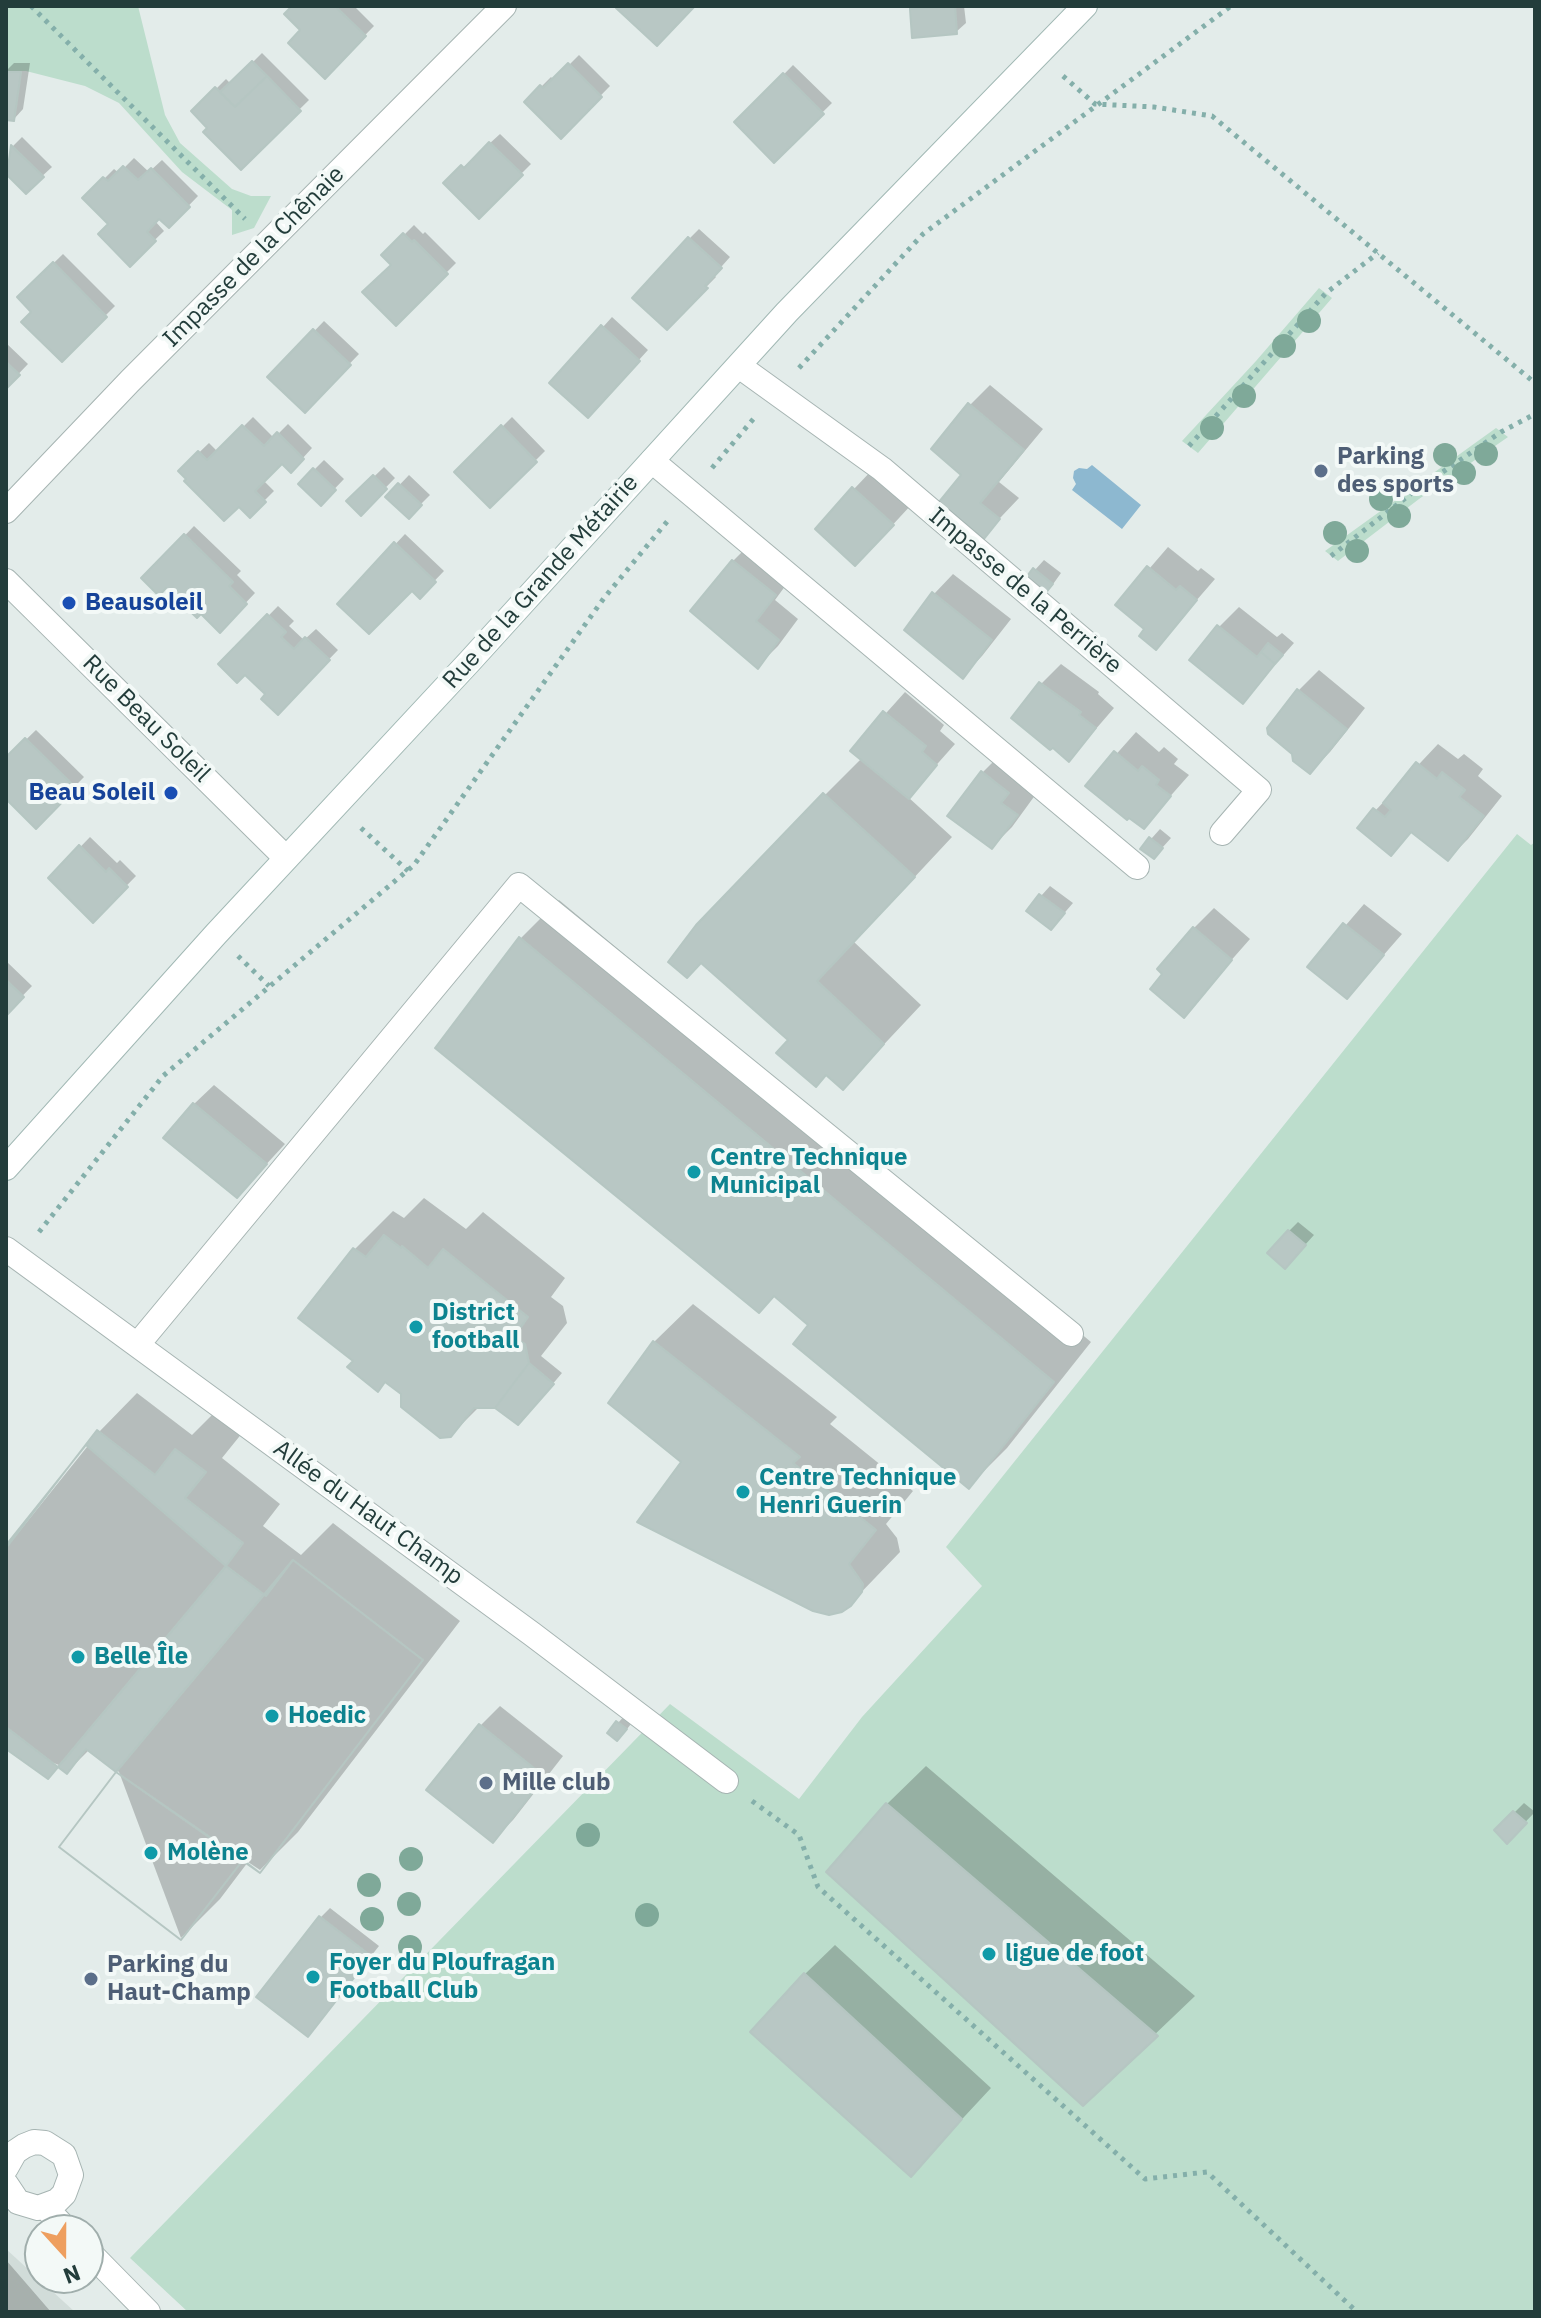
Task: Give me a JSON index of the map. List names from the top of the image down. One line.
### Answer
{"streets":{"street":["Impasse de la Chênaie","Rue de la Grande Métairie","Impasse de la Perrière","Rue Beau Soleil","Allée du Haut Champ"]},"crossings":[["Rue de la Grande Métairie","Impasse de la Perrière"],["Rue de la Grande Métairie","Rue Beau Soleil"]],"places":["Parking des sports","Beausoleil","Beau Soleil","Centre Technique Municipal","District football","Centre Technique Henri Guerin","Belle Île","Hoedic","Mille club","Molène","ligue de foot","Foyer du Ploufragan Football Club","Parking du Haut-Champ"],"north":"bottom"}
